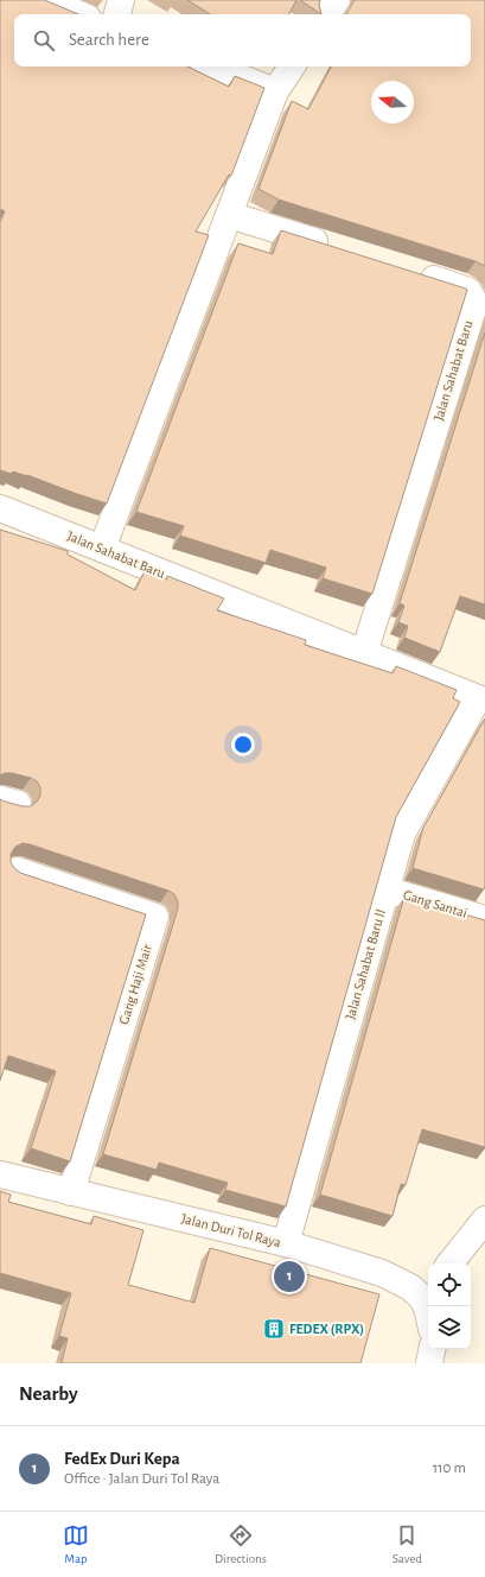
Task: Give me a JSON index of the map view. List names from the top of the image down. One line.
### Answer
{"streets":{"street":["Jalan Sahabat Baru","Gang Santai","Jalan Sahabat Baru II","Gang Haji Mair","Jalan Duri Tol Raya"]},"crossings":[["Jalan Sahabat Baru","Jalan Sahabat Baru II"],["Gang Santai","Jalan Sahabat Baru II"],["Jalan Sahabat Baru II","Jalan Duri Tol Raya"],["Gang Haji Mair","Jalan Duri Tol Raya"]],"places":{"building":["FEDEX (RPX)"]},"north":"left","page":{"search":"Search here","pins":"1","heading":"Nearby","list":[{"mark":"1","name":"FedEx Duri Kepa","note":"Office · Jalan Duri Tol Raya","value":"110 m"}],"nav":["Map","Directions","Saved"]}}
